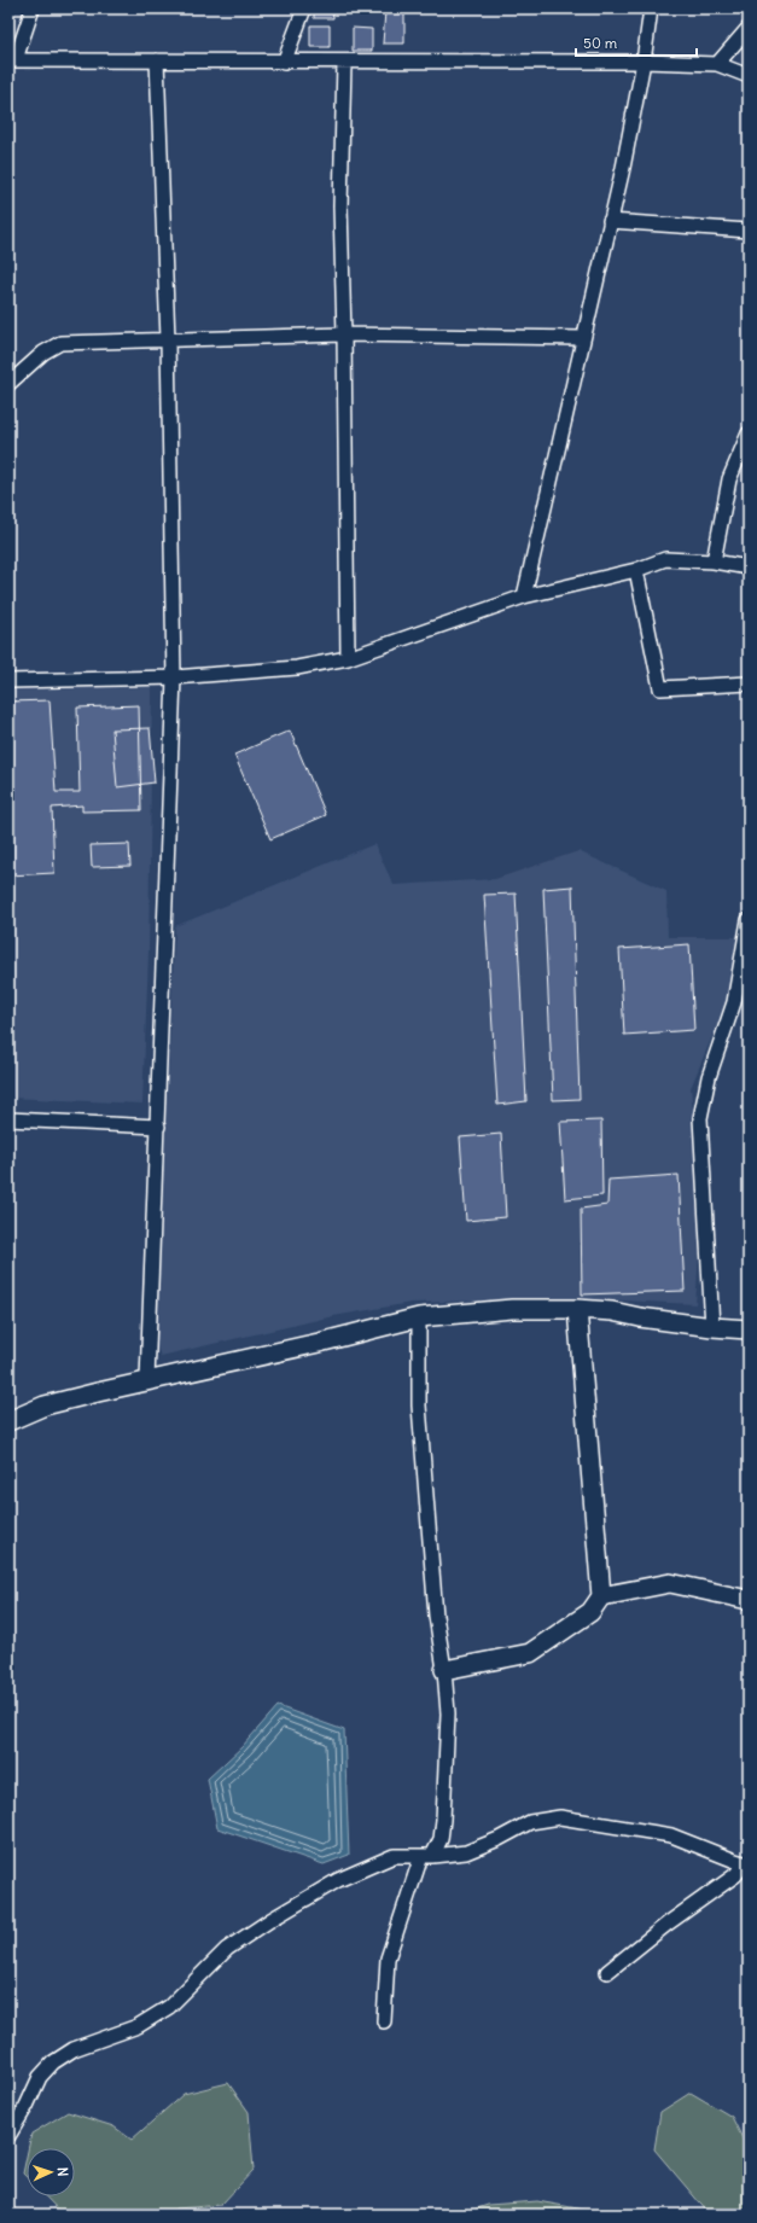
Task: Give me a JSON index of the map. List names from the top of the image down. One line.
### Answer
{"scale_bar":"50 m","north":"right"}
